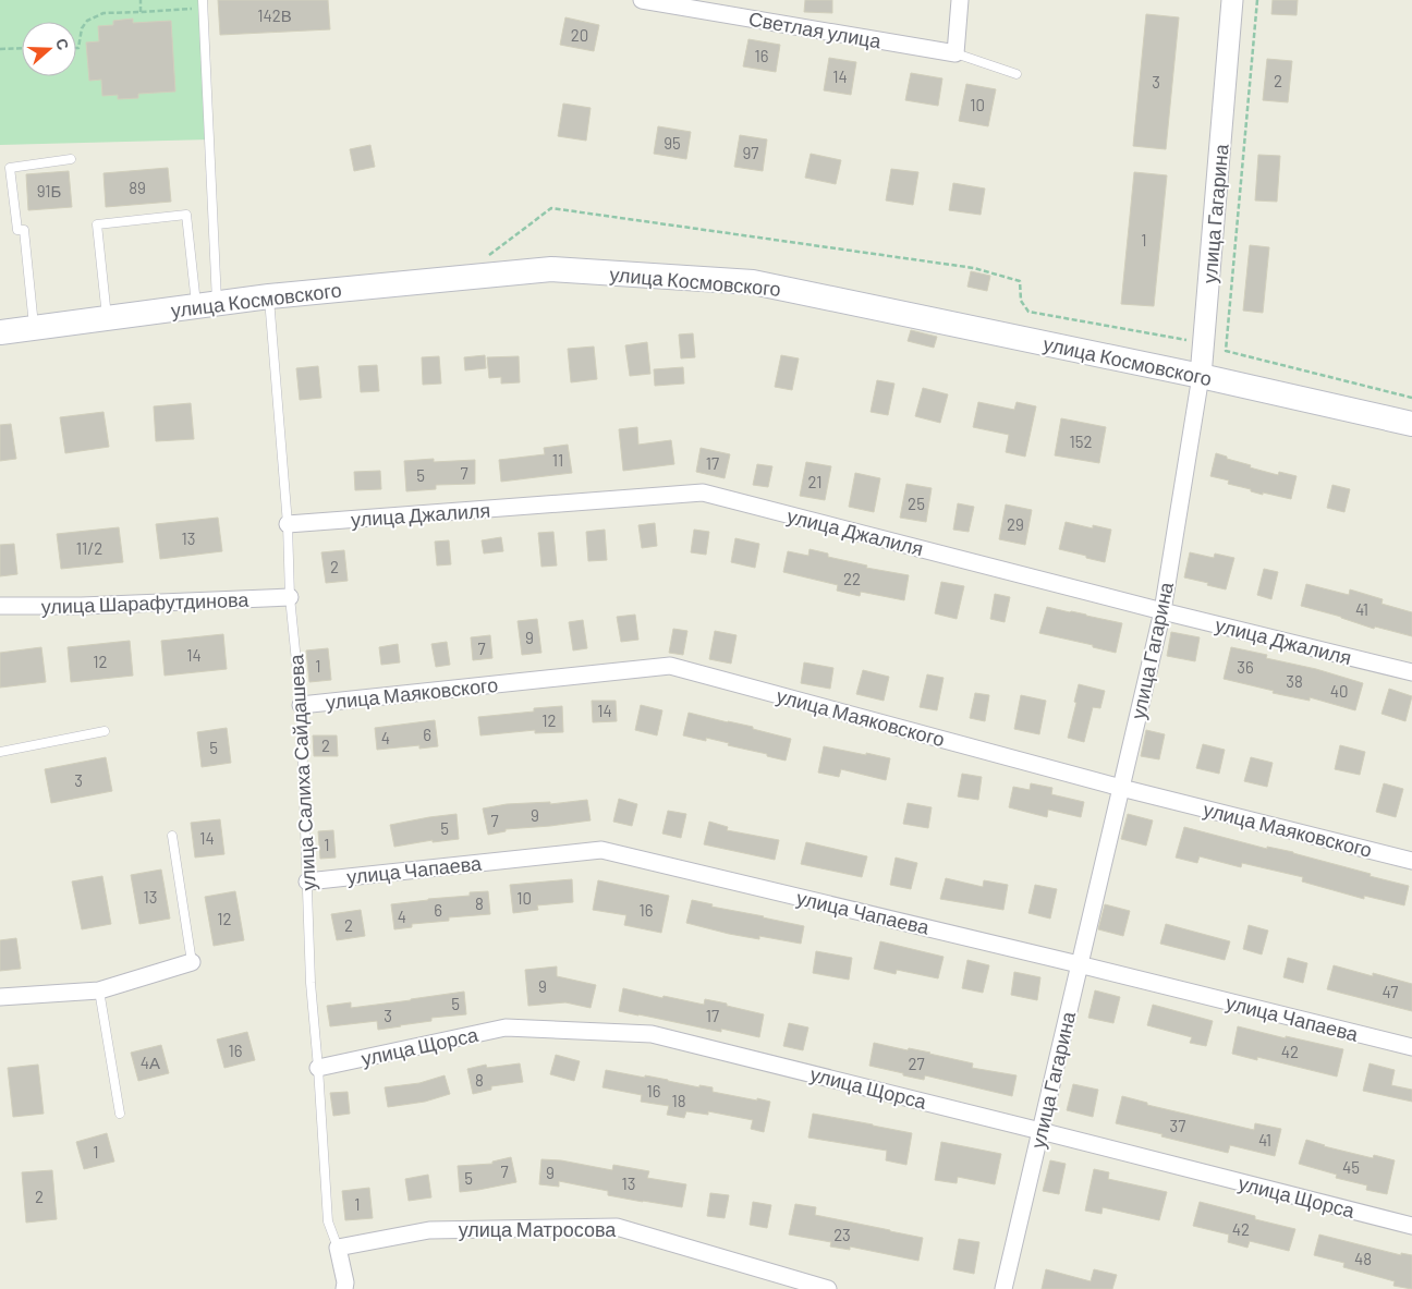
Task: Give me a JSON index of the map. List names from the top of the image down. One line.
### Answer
{"streets":{"main road":["улица Космовского"],"street":["Светлая улица","улица Гагарина","улица Джалиля","улица Шарафутдинова","улица Маяковского","улица Чапаева","улица Щорса","улица Матросова"],"lane":["улица Салиха Сайдашева"]},"crossings":[["улица Гагарина","улица Космовского"],["улица Гагарина","улица Джалиля"],["улица Гагарина","улица Маяковского"],["улица Гагарина","улица Чапаева"],["улица Гагарина","улица Щорса"],["улица Космовского","улица Салиха Сайдашева"],["улица Джалиля","улица Салиха Сайдашева"],["улица Шарафутдинова","улица Салиха Сайдашева"],["улица Маяковского","улица Салиха Сайдашева"],["улица Салиха Сайдашева","улица Чапаева"],["улица Салиха Сайдашева","улица Щорса"],["улица Салиха Сайдашева","улица Матросова"]],"house_numbers":["142В","20","16","14","2","3","10","95","97","89","91Б","1","152","11","17","7","5","21","25","29","13","11/2","2","22","41","9","7","14","12","1","36","38","40","14","12","6","4","2","5","3","9","7","5","14","1","13","10","8","6","16","4","12","2","9","47","5","3","17","16","42","4А","27","8","16","18","37","41","1","45","7","9","5","13","2","1","42","23","48"],"north":"right"}
